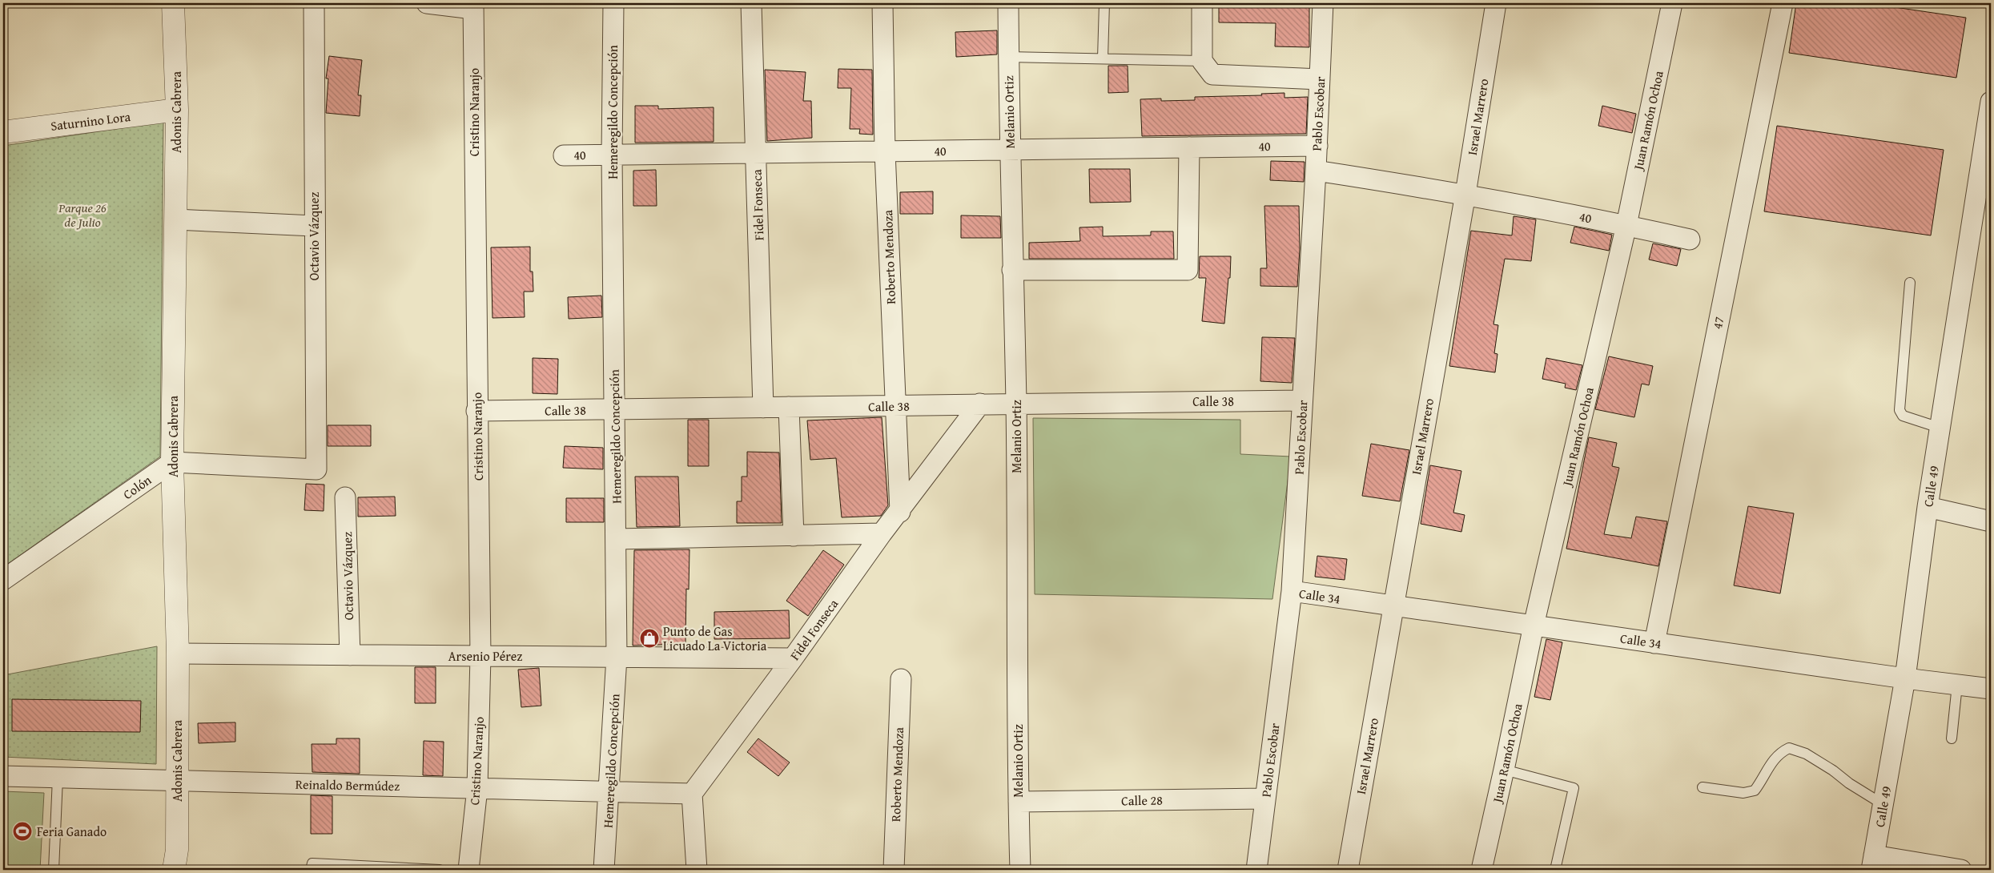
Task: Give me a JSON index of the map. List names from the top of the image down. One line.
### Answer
{"streets":{"street":["Adonis Cabrera","Cristino Naranjo","Hemeregildo Concepción","Melanio Ortiz","Pablo Escobar","Israel Marrero","Juan Ramón Ochoa","Saturnino Lora","40","Fidel Fonseca","Octavio Vázquez","Roberto Mendoza","47","Calle 38","Calle 49","Colón","Calle 34","Arsenio Pérez","Reinaldo Bermúdez","Calle 28"]},"crossings":[["Adonis Cabrera","Saturnino Lora"],["Adonis Cabrera","Octavio Vázquez"],["Adonis Cabrera","Colón"],["Adonis Cabrera","Arsenio Pérez"],["Adonis Cabrera","Reinaldo Bermúdez"],["Cristino Naranjo","Calle 38"],["Cristino Naranjo","Arsenio Pérez"],["Cristino Naranjo","Reinaldo Bermúdez"],["Hemeregildo Concepción","40"],["Hemeregildo Concepción","Calle 38"],["Hemeregildo Concepción","Arsenio Pérez"],["Hemeregildo Concepción","Reinaldo Bermúdez"],["Melanio Ortiz","40"],["Melanio Ortiz","Calle 38"],["Melanio Ortiz","Calle 28"],["Pablo Escobar","40"],["Pablo Escobar","Calle 38"],["Pablo Escobar","Calle 34"],["Pablo Escobar","Calle 28"],["Israel Marrero","40"],["Israel Marrero","Calle 34"],["Juan Ramón Ochoa","40"],["Juan Ramón Ochoa","Calle 34"],["40","Fidel Fonseca"],["40","Roberto Mendoza"],["Fidel Fonseca","Roberto Mendoza"],["Fidel Fonseca","Calle 38"],["Fidel Fonseca","Arsenio Pérez"],["Fidel Fonseca","Reinaldo Bermúdez"],["Octavio Vázquez","Colón"],["Octavio Vázquez","Arsenio Pérez"],["Roberto Mendoza","Calle 38"],["47","Calle 34"],["Calle 49","Calle 34"]],"parks":["Parque 26 de Julio"],"places":{"shop":["Punto de Gas Licuado La Victoria"],"sports":["Feria Ganado"]}}
